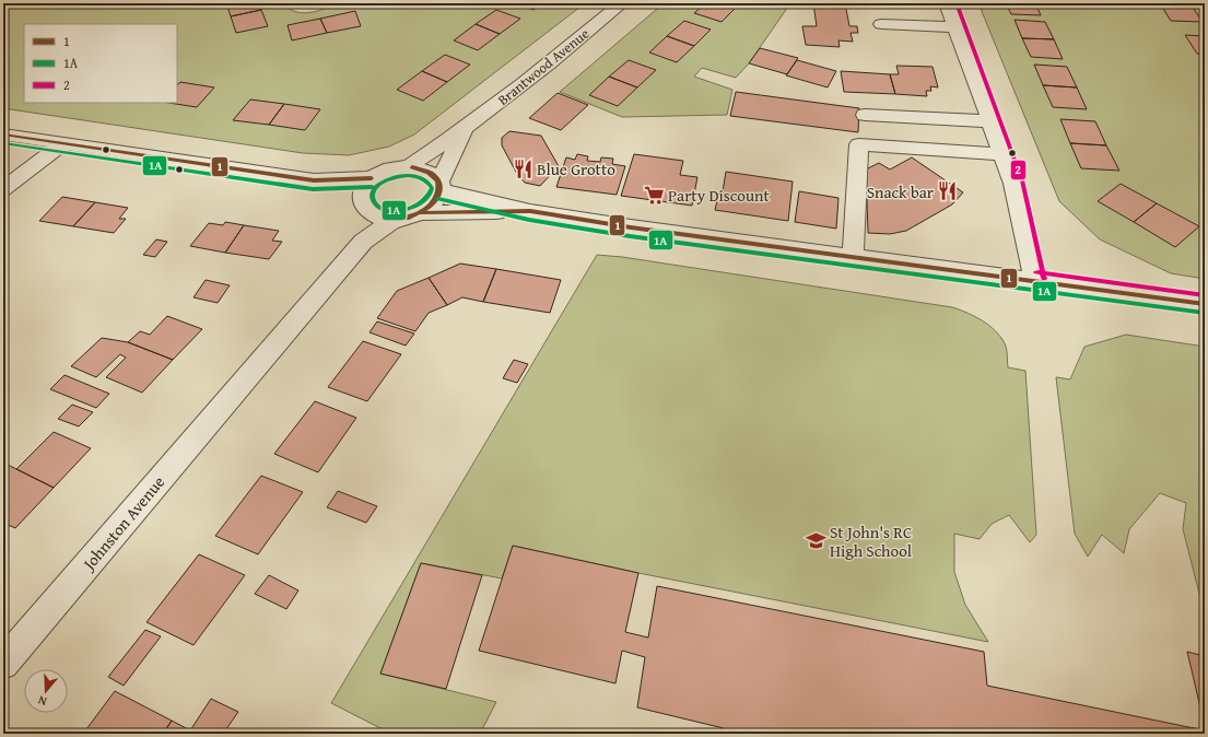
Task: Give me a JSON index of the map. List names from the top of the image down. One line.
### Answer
{"streets":{"street":["Brantwood Avenue","Johnston Avenue"]},"crossings":[["Brantwood Avenue","Johnston Avenue"]],"places":{"restaurant":["Blue Grotto","Snack bar"],"supermarket":["Party Discount"],"school or university":["St John's RC High School"]},"lines":["transit line 2","transit line 1","transit line 1A"],"legend":["1","1A","2"],"north":"bottom"}
